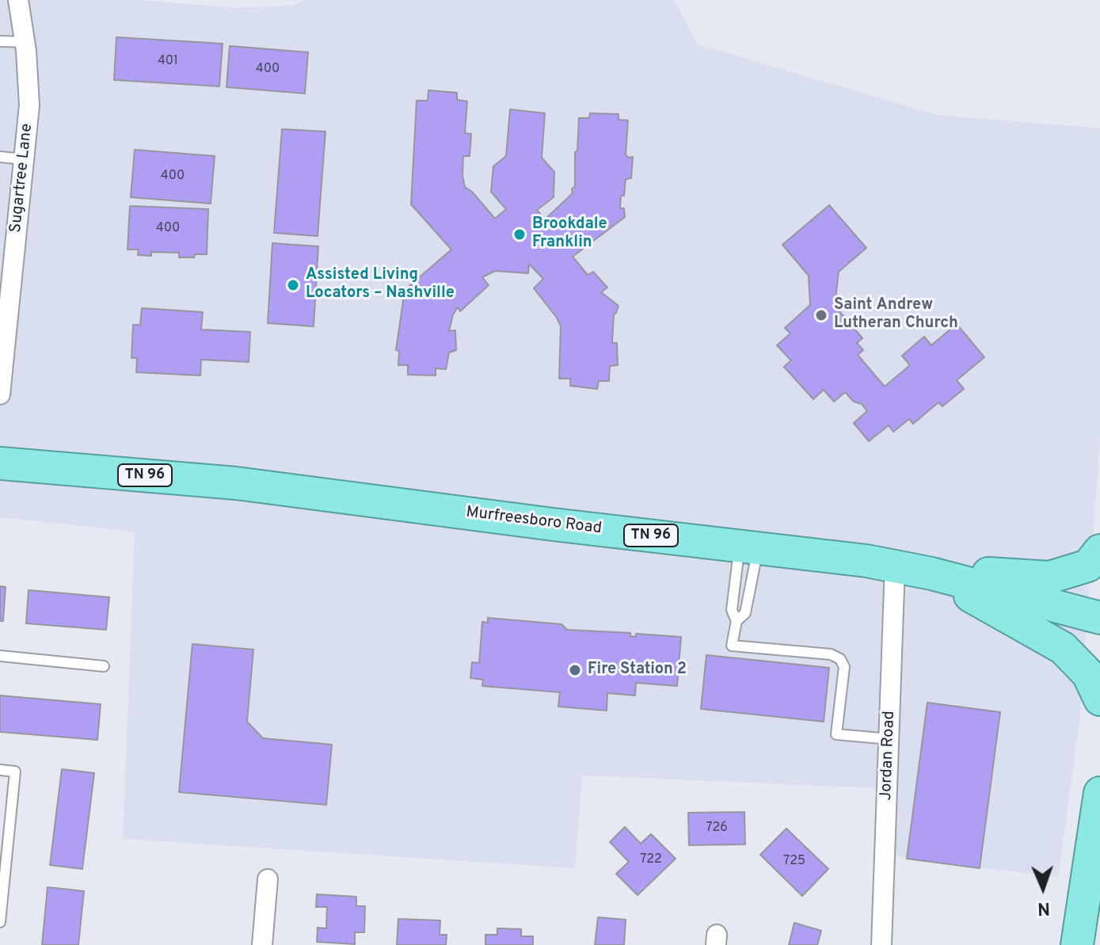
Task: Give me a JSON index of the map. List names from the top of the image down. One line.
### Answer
{"streets":{"highway":["TN 96","Murfreesboro Road"],"street":["Sugartree Lane","Jordan Road"]},"crossings":[["Murfreesboro Road","Jordan Road"]],"places":["Brookdale Franklin","Assisted Living Locators – Nashville","Saint Andrew Lutheran Church","Fire Station 2"],"house_numbers":["401","400","400","400","726","722","725"],"north":"bottom"}
